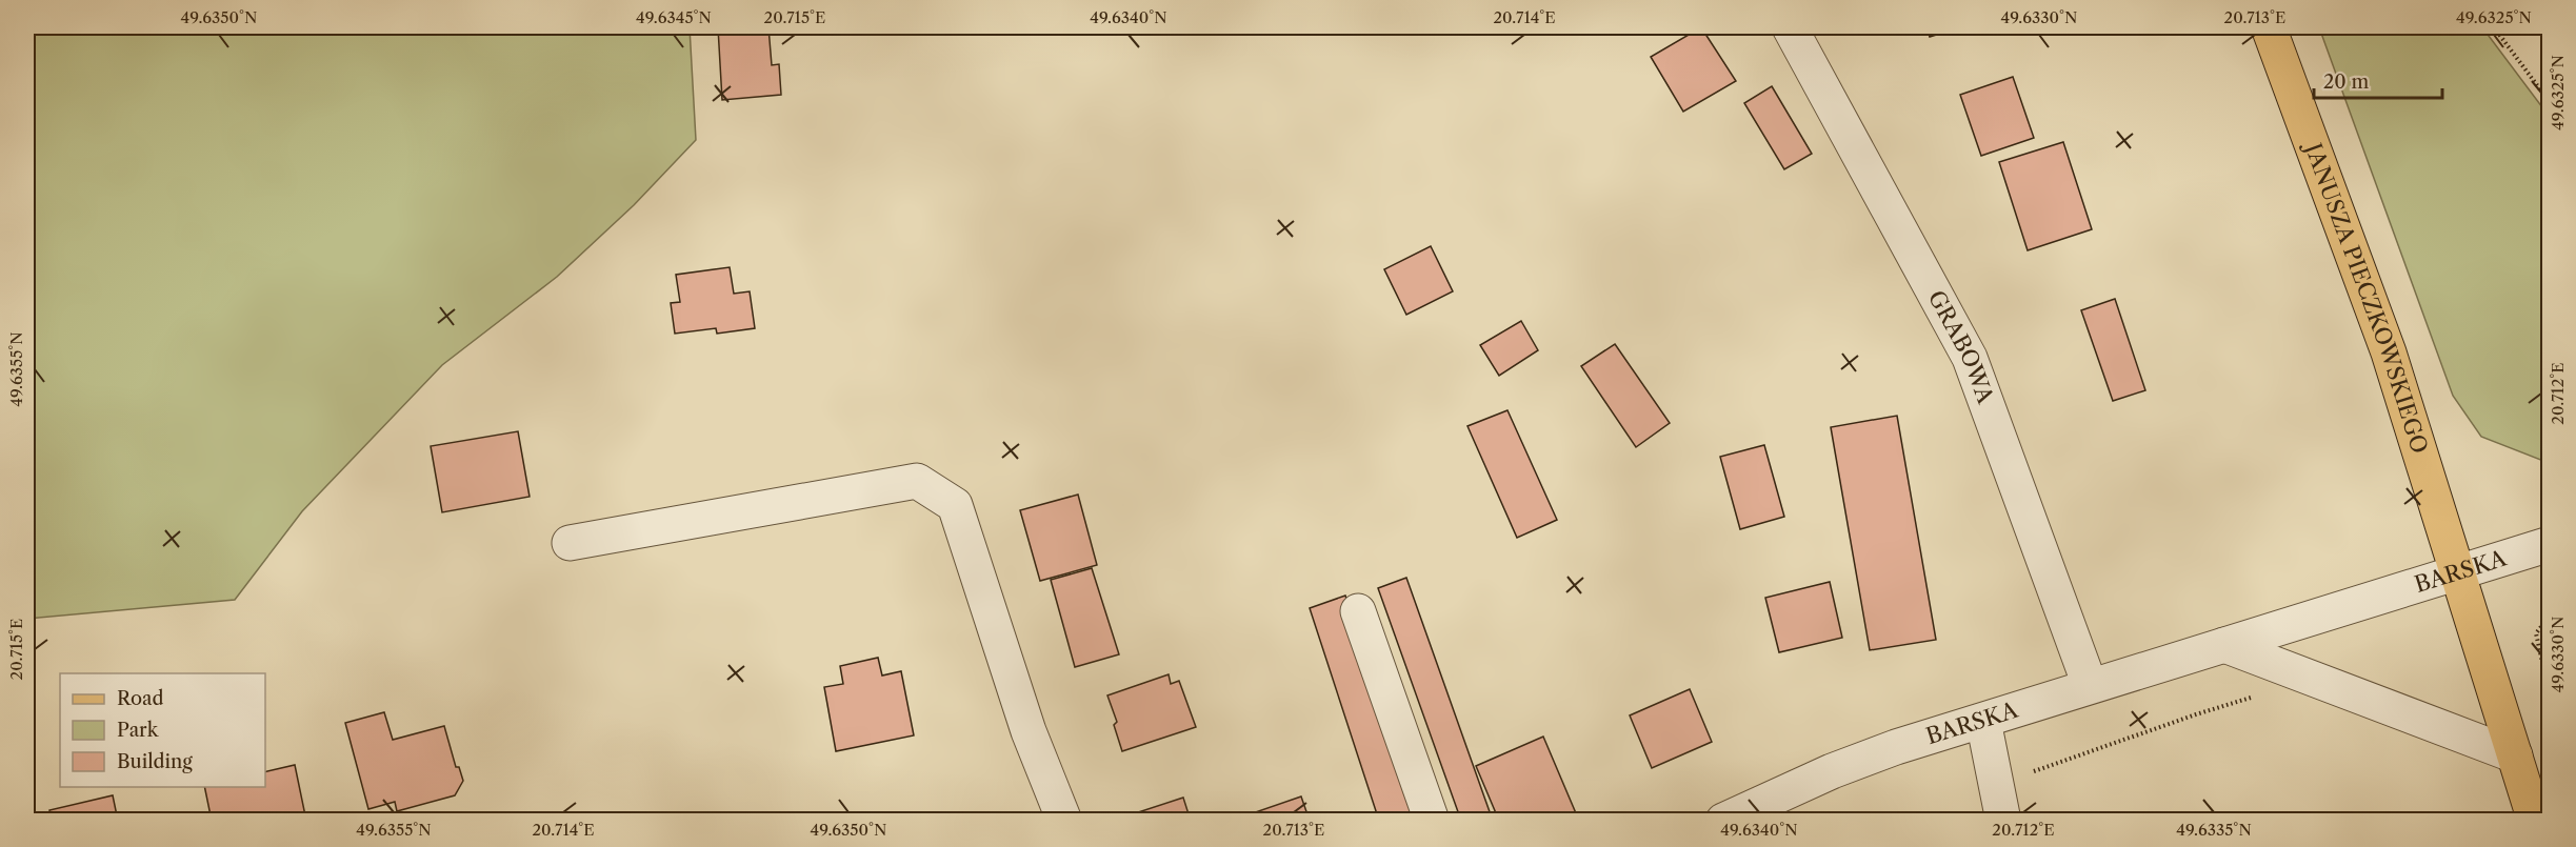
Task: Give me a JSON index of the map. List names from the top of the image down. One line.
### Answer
{"streets":{"main road":["JANUSZA PIECZKOWSKIEGO"],"street":["GRABOWA","BARSKA"]},"crossings":[["JANUSZA PIECZKOWSKIEGO","BARSKA"],["GRABOWA","BARSKA"]],"legend":["Road","Park","Building"],"scale_bar":"20 m","coordinates":["49.6350°N","49.6345°N","20.715°E","49.6340°N","20.714°E","49.6330°N","20.713°E","49.6325°N","49.6355°N","20.712°E","49.6335°N"]}
